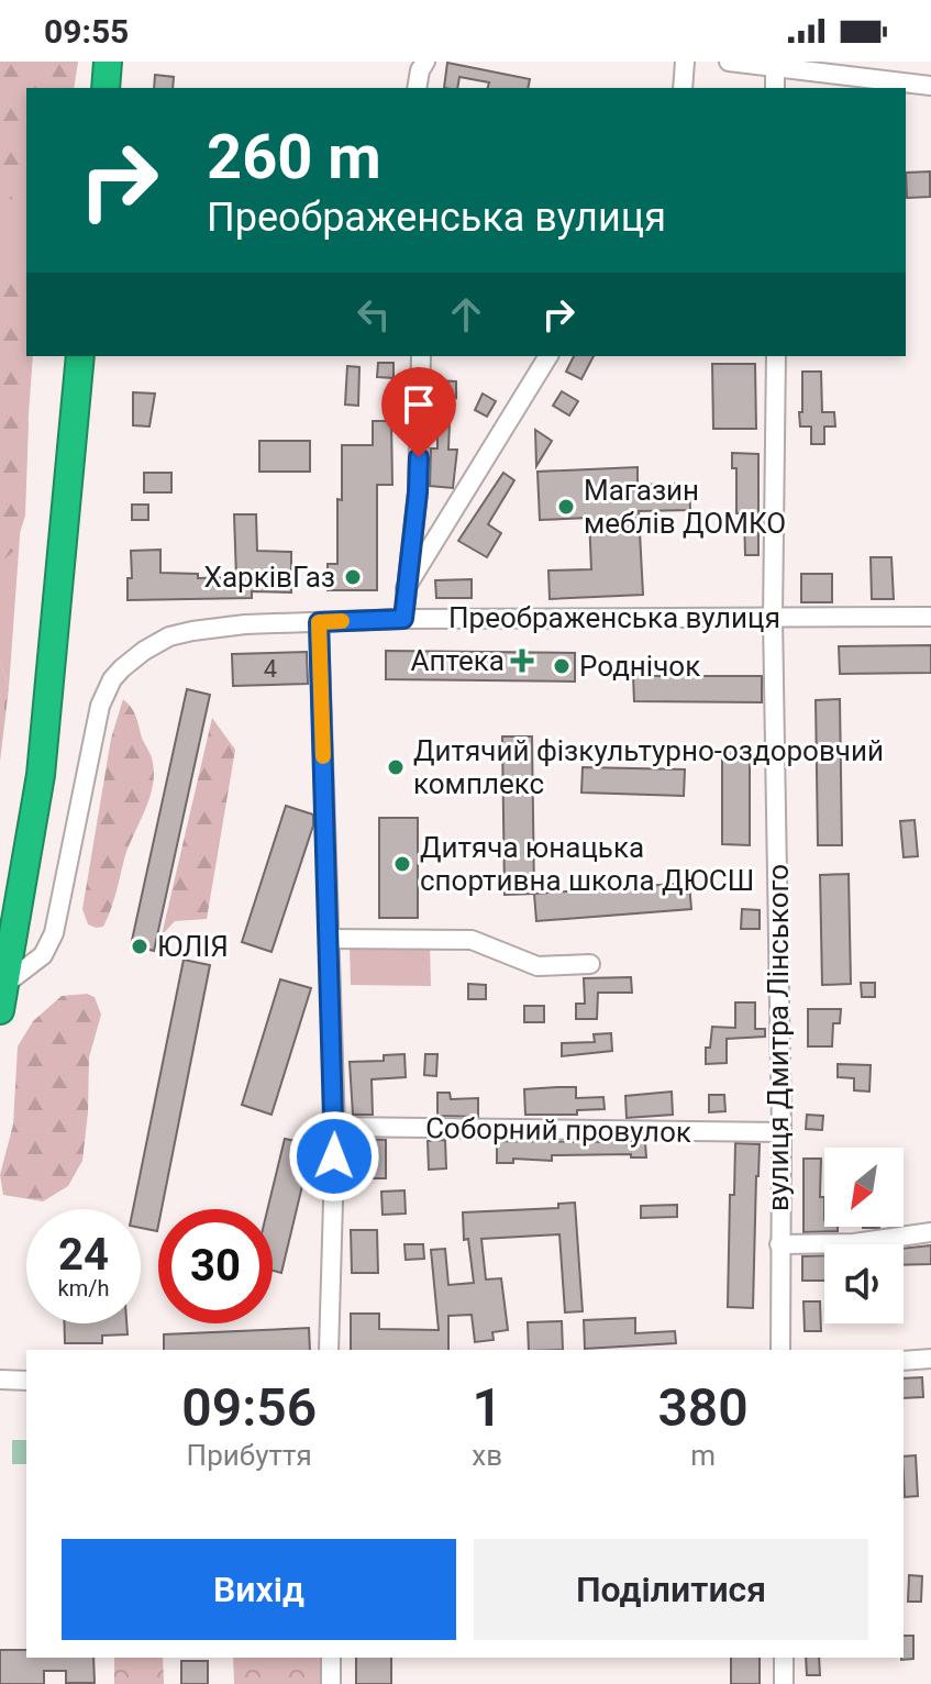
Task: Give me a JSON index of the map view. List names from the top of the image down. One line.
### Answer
{"streets":{"street":["Преображенська вулиця","вулиця Дмитра Лінського","Соборний провулок"]},"crossings":[["Преображенська вулиця","вулиця Дмитра Лінського"],["вулиця Дмитра Лінського","Соборний провулок"]],"places":{"other":["Магазин меблів ДОМКО","ХарківГаз","Роднічок","Дитячий фізкультурно-оздоровчий комплекс","Дитяча юнацька спортивна школа ДЮСШ","ЮЛІЯ"],"health":["Аптека"]},"house_numbers":["4"],"north":"bottom left","page":{"status":"09:55","turn":["260 m","Преображенська вулиця"],"speed":"24 km/h","limit":"30","eta":["09:56","Прибуття","1","хв","380","m"],"buttons":["Вихід","Поділитися"]}}
